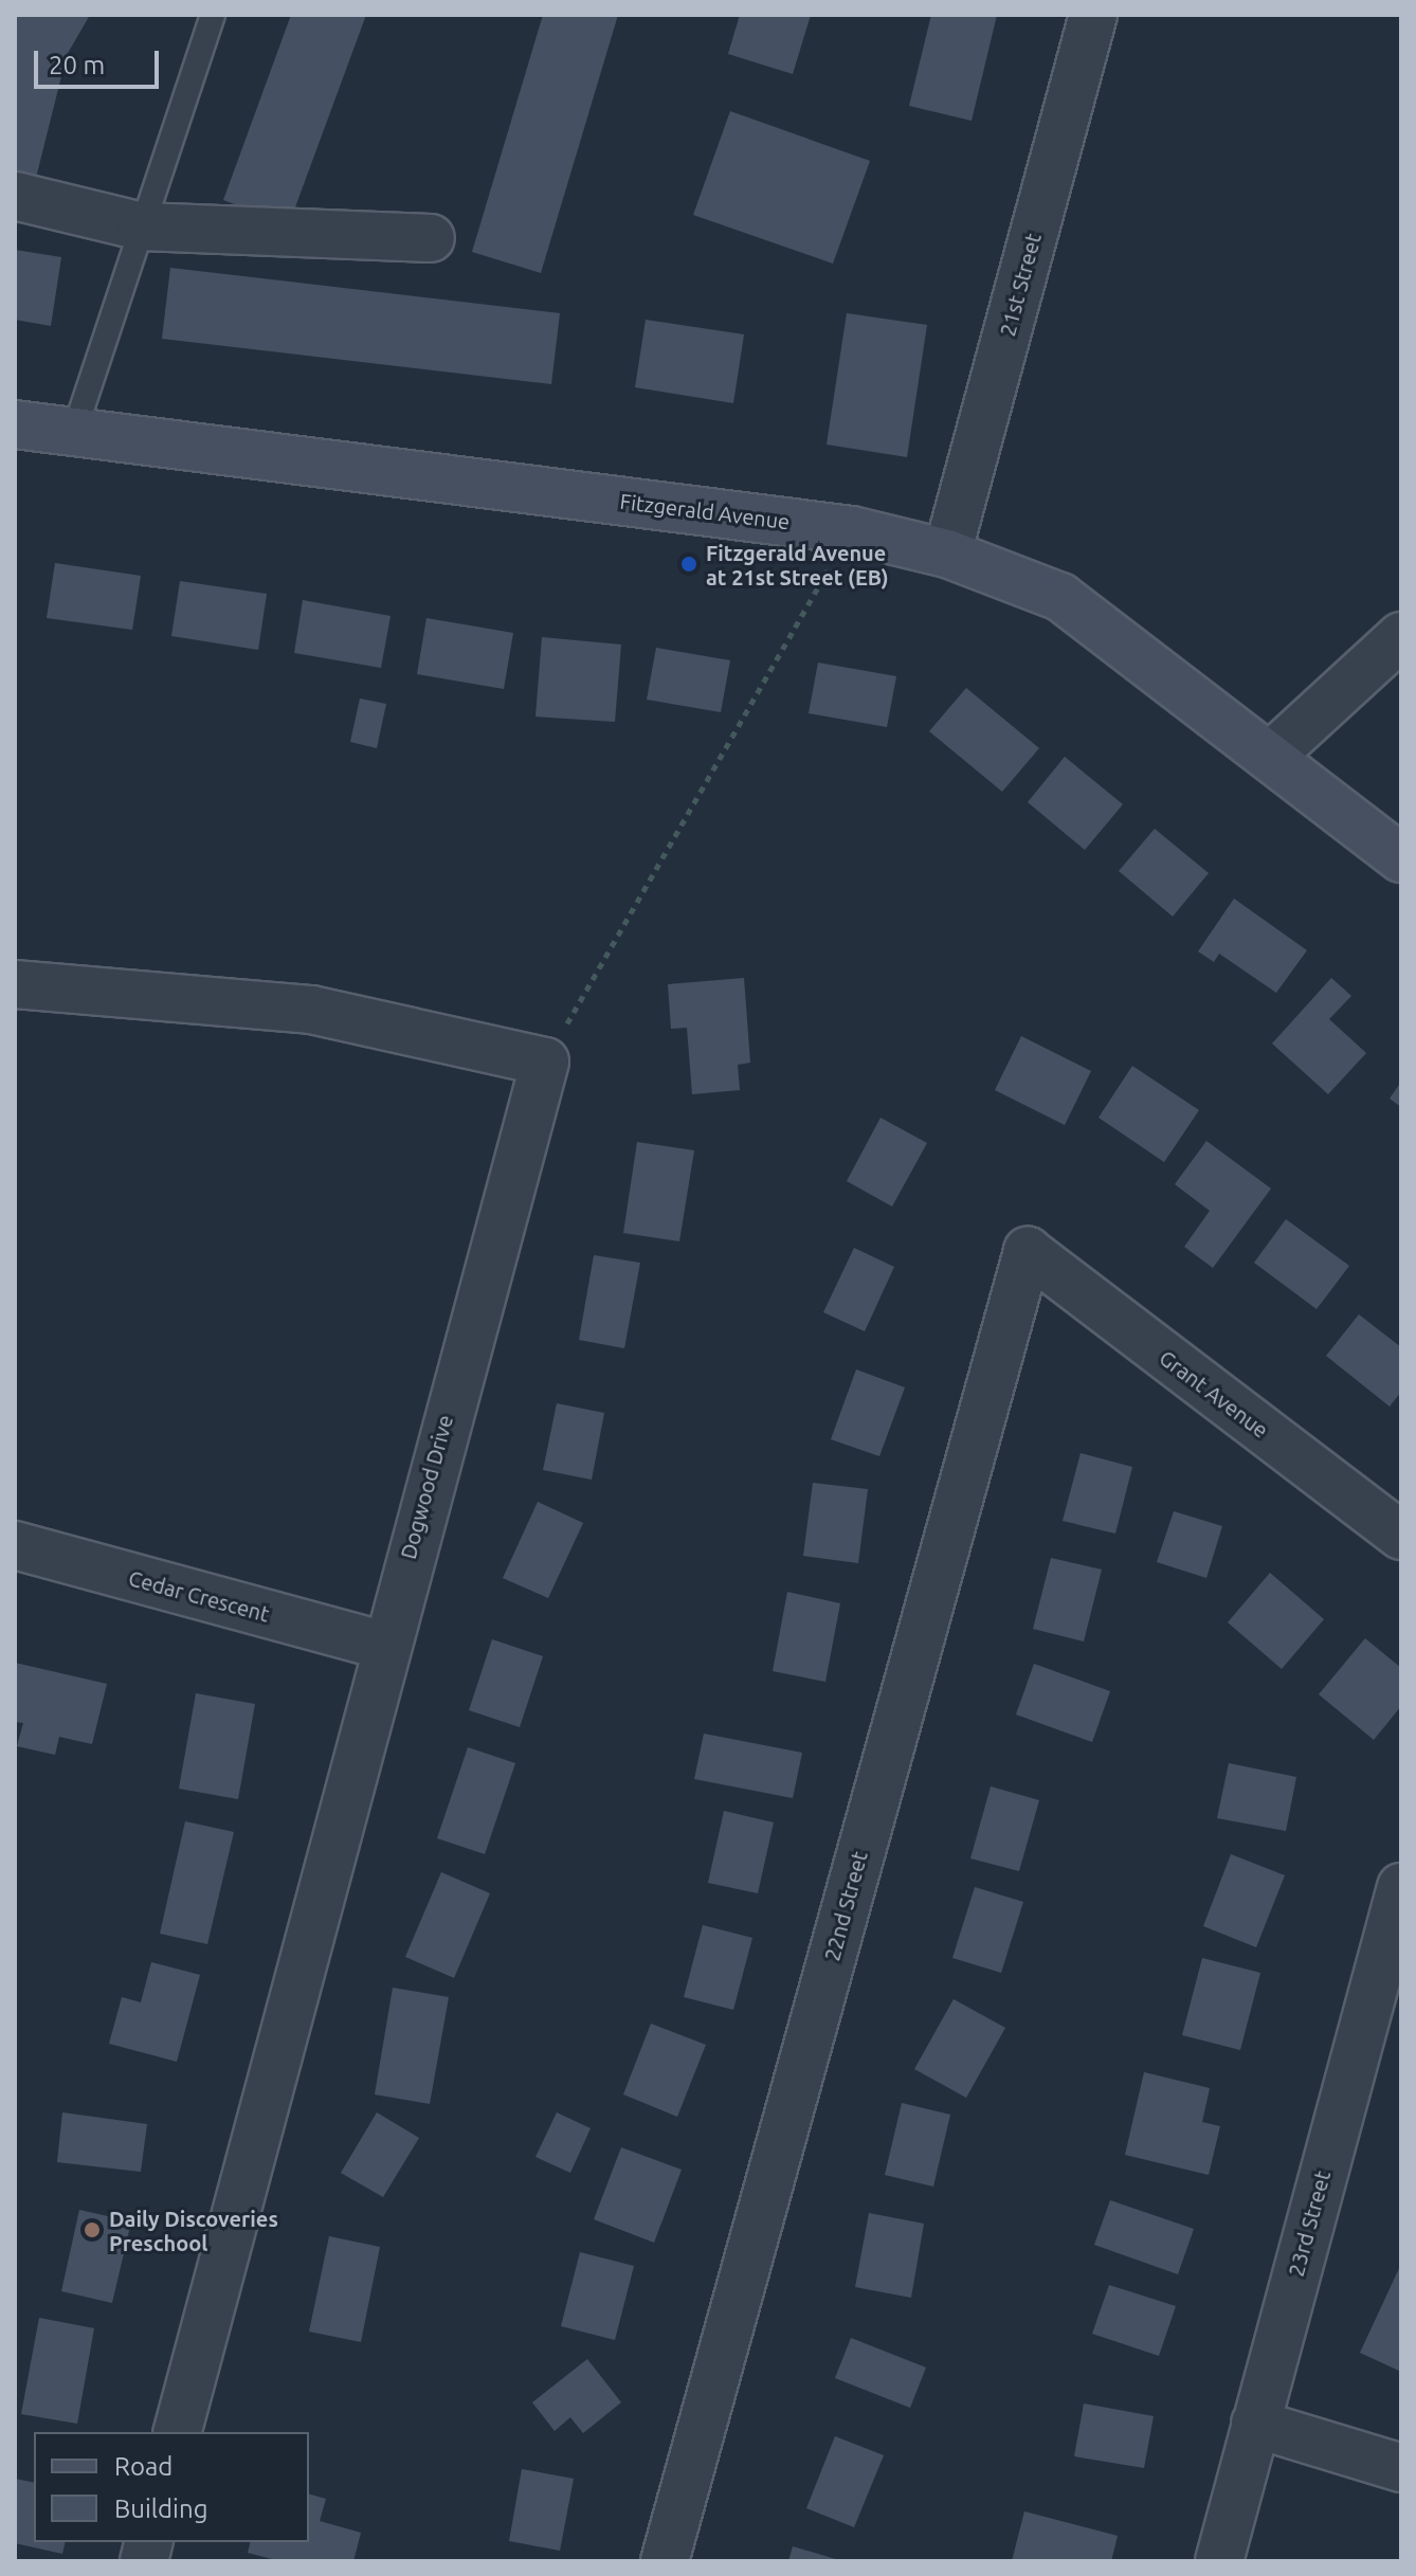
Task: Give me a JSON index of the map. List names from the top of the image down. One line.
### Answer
{"streets":{"street":["21st Street","Fitzgerald Avenue","Grant Avenue","Dogwood Drive","Cedar Crescent","22nd Street","23rd Street"]},"crossings":[["21st Street","Fitzgerald Avenue"],["Grant Avenue","22nd Street"],["Dogwood Drive","Cedar Crescent"]],"places":["Fitzgerald Avenue at 21st Street (EB)","Daily Discoveries Preschool"],"legend":["Road","Building"],"scale_bar":"20 m"}
